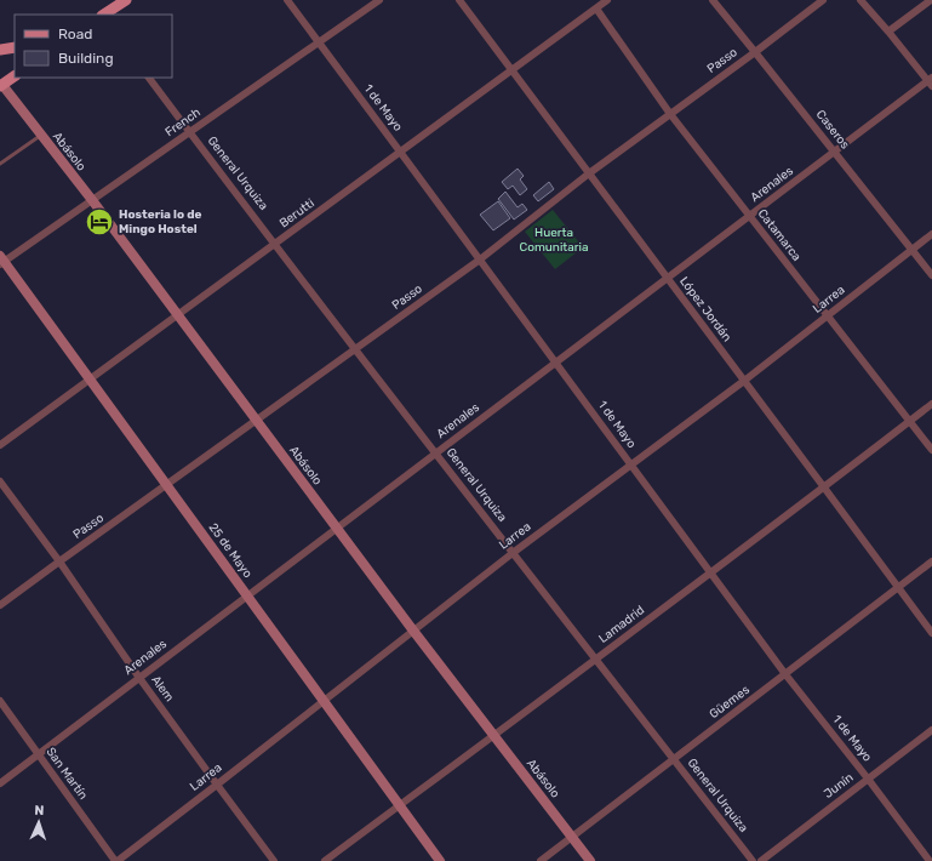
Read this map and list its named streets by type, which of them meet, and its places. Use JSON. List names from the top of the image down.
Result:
{
  "streets": {
    "street": [
      "Passo",
      "1 de Mayo",
      "French",
      "Caseros",
      "Abásolo",
      "General Urquiza",
      "Arenales",
      "Berutti",
      "Catamarca",
      "Larrea",
      "López Jordán",
      "25 de Mayo",
      "Lamadrid",
      "Alem",
      "Güemes",
      "San Martín",
      "Junín"
    ]
  },
  "crossings": [
    ["Passo", "1 de Mayo"],
    ["Passo", "Caseros"],
    ["Passo", "Abásolo"],
    ["Passo", "General Urquiza"],
    ["Passo", "Catamarca"],
    ["Passo", "López Jordán"],
    ["Passo", "25 de Mayo"],
    ["Passo", "Alem"],
    ["1 de Mayo", "French"],
    ["1 de Mayo", "Arenales"],
    ["1 de Mayo", "Berutti"],
    ["1 de Mayo", "Larrea"],
    ["1 de Mayo", "Lamadrid"],
    ["1 de Mayo", "Güemes"],
    ["1 de Mayo", "Junín"],
    ["French", "Abásolo"],
    ["French", "General Urquiza"],
    ["French", "25 de Mayo"],
    ["Caseros", "Arenales"],
    ["Caseros", "Larrea"],
    ["Abásolo", "Arenales"],
    ["Abásolo", "Berutti"],
    ["Abásolo", "Larrea"],
    ["Abásolo", "Lamadrid"],
    ["Abásolo", "Güemes"],
    ["General Urquiza", "Arenales"],
    ["General Urquiza", "Berutti"],
    ["General Urquiza", "Larrea"],
    ["General Urquiza", "Lamadrid"],
    ["General Urquiza", "Güemes"],
    ["Arenales", "Catamarca"],
    ["Arenales", "López Jordán"],
    ["Arenales", "25 de Mayo"],
    ["Arenales", "Alem"],
    ["Arenales", "San Martín"],
    ["Berutti", "Catamarca"],
    ["Berutti", "López Jordán"],
    ["Berutti", "25 de Mayo"],
    ["Catamarca", "Larrea"],
    ["Catamarca", "Lamadrid"],
    ["Larrea", "López Jordán"],
    ["Larrea", "25 de Mayo"],
    ["Larrea", "Alem"],
    ["Larrea", "San Martín"],
    ["López Jordán", "Lamadrid"],
    ["López Jordán", "Güemes"],
    ["25 de Mayo", "Lamadrid"]
  ],
  "parks": ["Huerta Comunitaria"],
  "places": {
    "hotel": ["Hosteria lo de Mingo Hostel"]
  },
  "legend": ["Road", "Building"],
  "north": "top"
}
